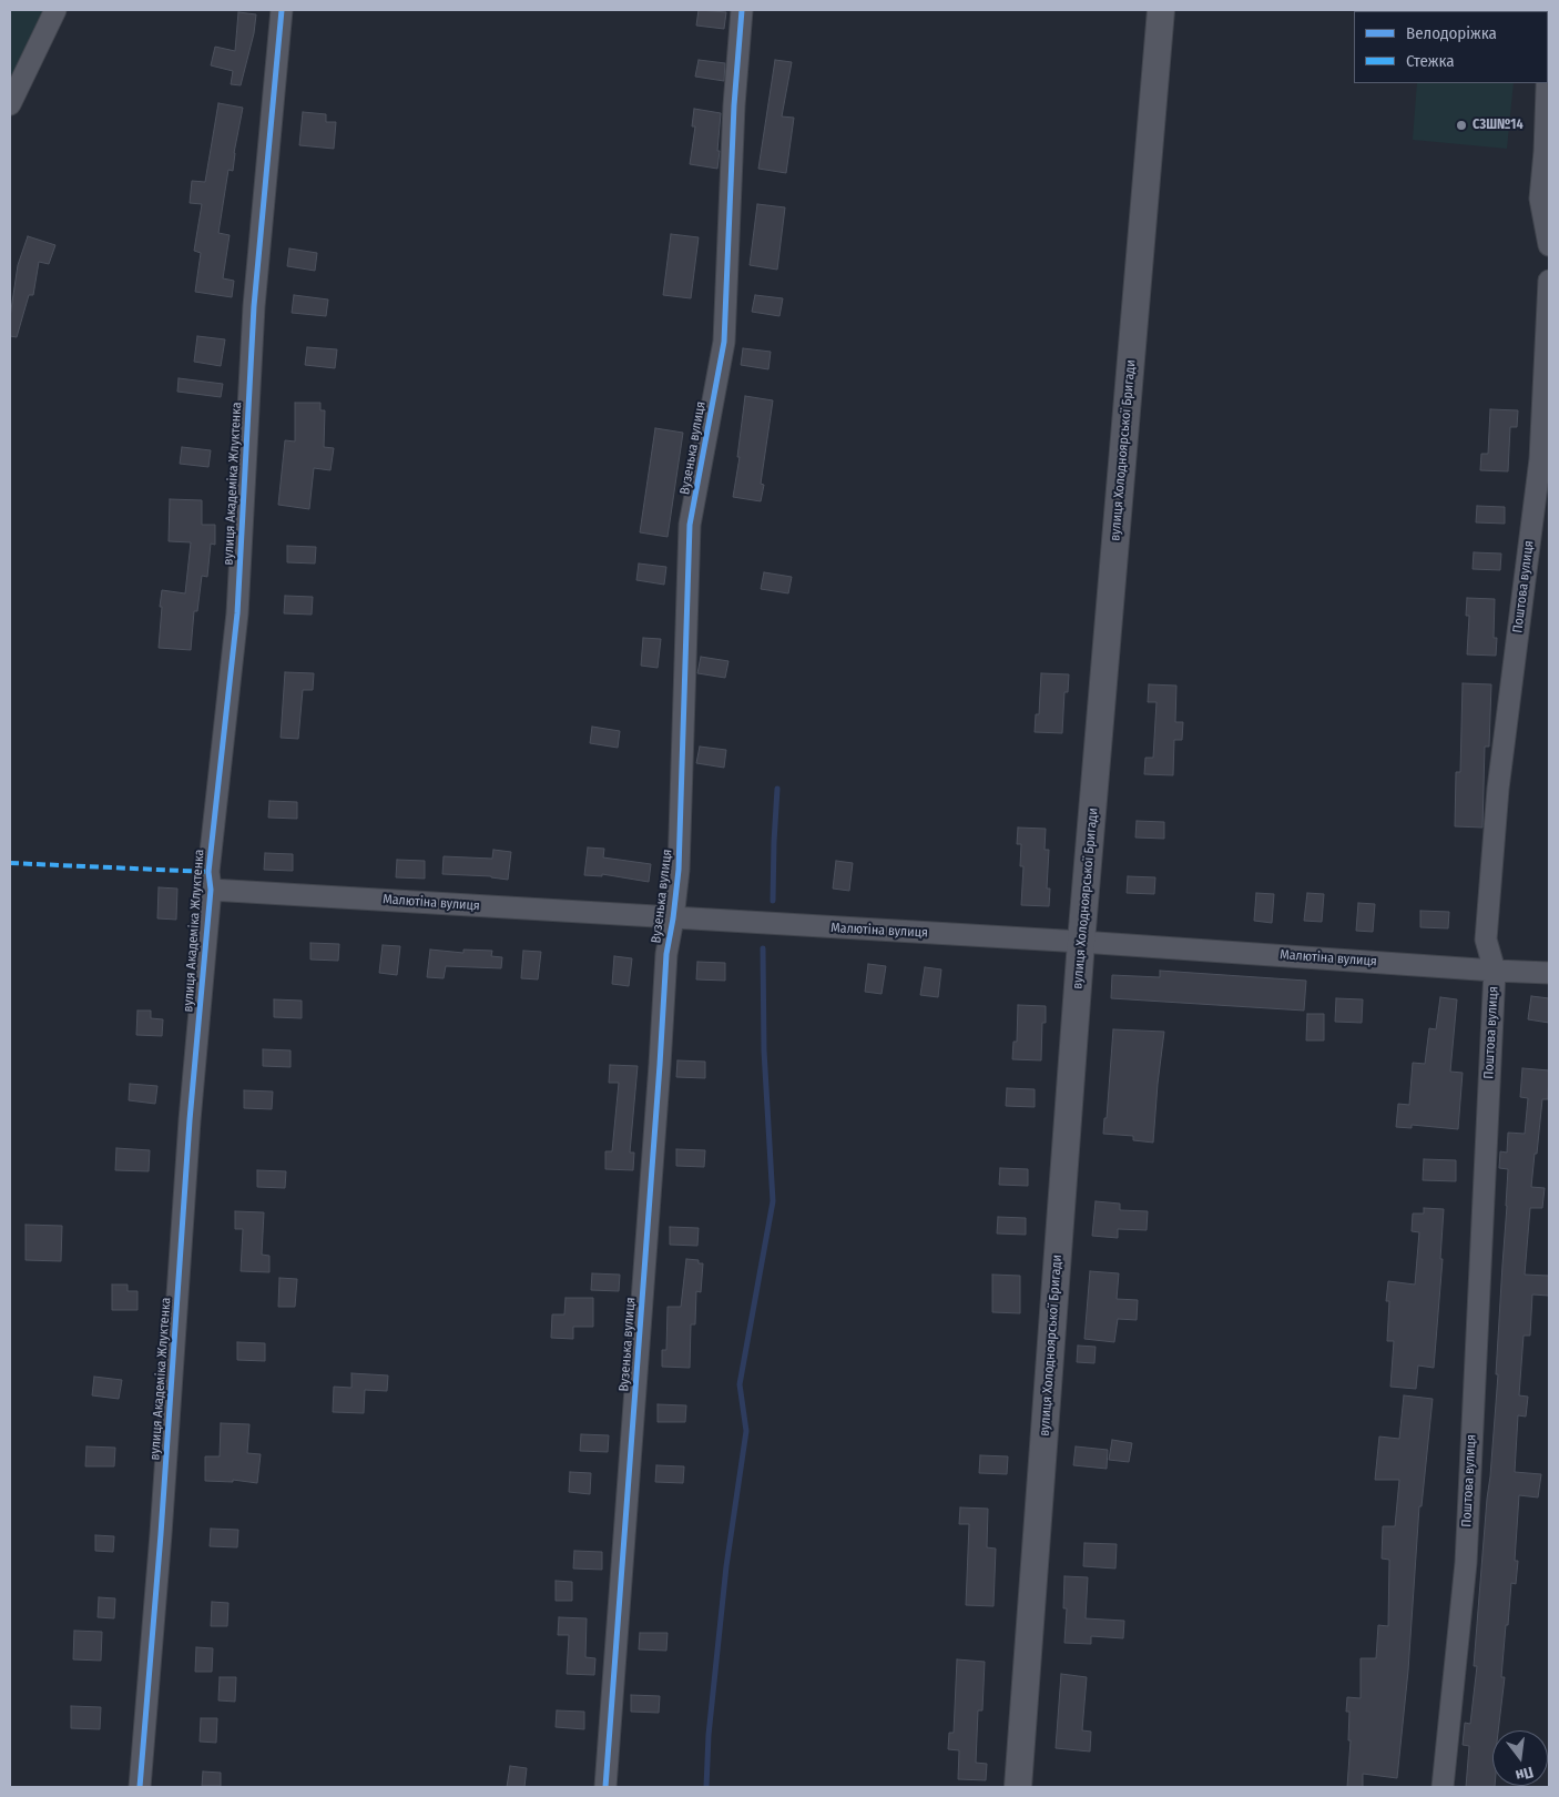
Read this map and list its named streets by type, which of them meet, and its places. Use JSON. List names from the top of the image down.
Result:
{
  "streets": {
    "street": [
      "Вузенька вулиця",
      "вулиця Холодноярської Бригади",
      "вулиця Академіка Жлуктенка",
      "Поштова вулиця",
      "Малютіна вулиця"
    ]
  },
  "crossings": [
    ["Вузенька вулиця", "Малютіна вулиця"],
    ["вулиця Холодноярської Бригади", "Малютіна вулиця"],
    ["вулиця Академіка Жлуктенка", "Малютіна вулиця"],
    ["Поштова вулиця", "Малютіна вулиця"]
  ],
  "places": ["СЗШ№14"],
  "legend": ["Велодоріжка", "Стежка"],
  "north": "bottom"
}
